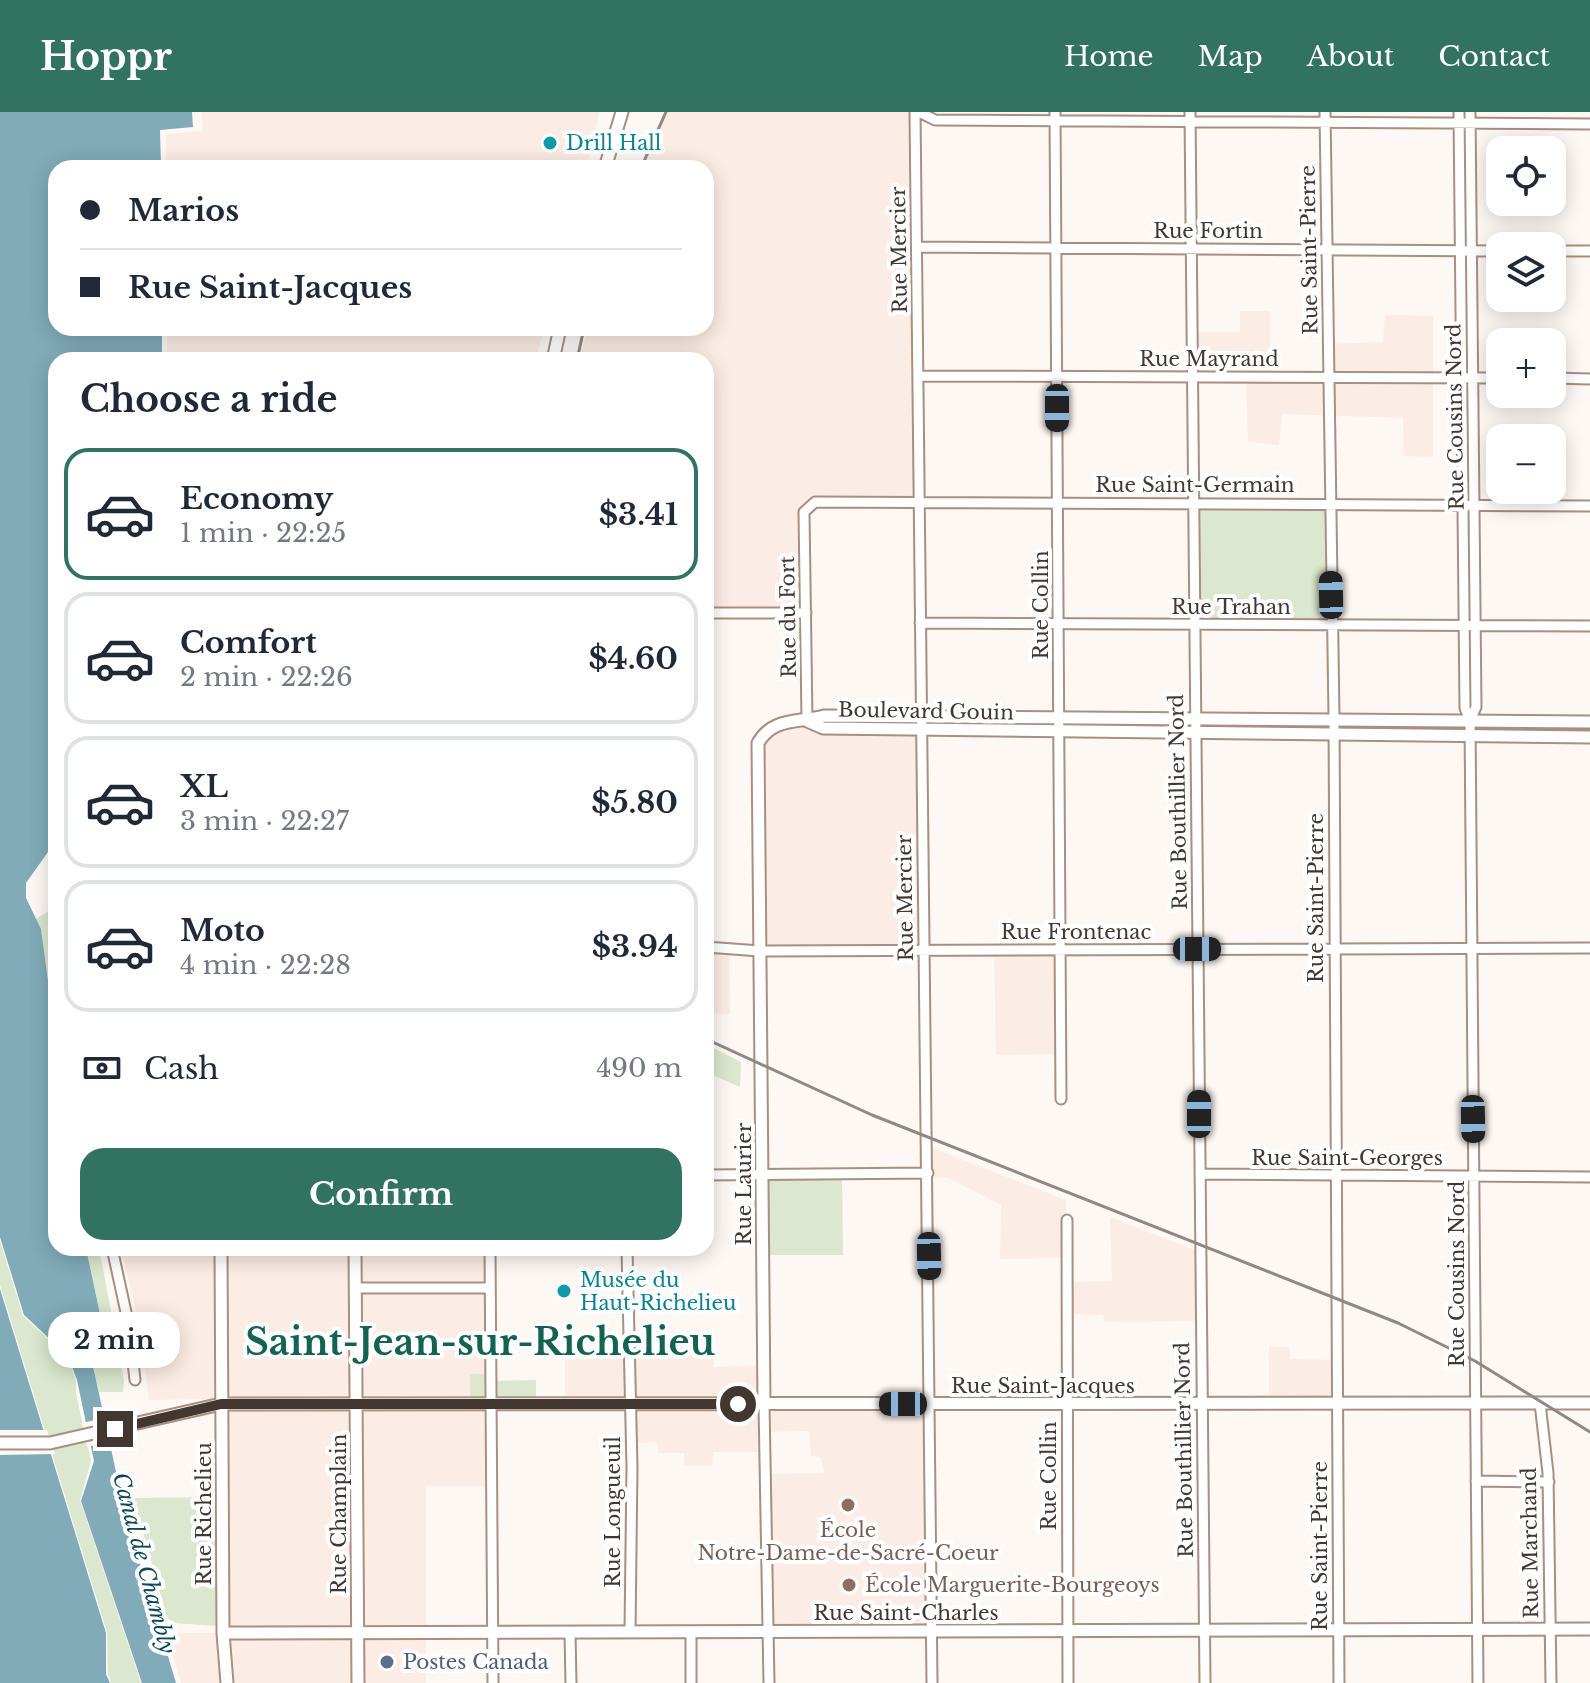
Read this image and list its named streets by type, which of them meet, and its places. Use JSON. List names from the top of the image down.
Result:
{
  "streets": {
    "street": [
      "Rue Fortin",
      "Rue Mercier",
      "Rue Saint-Pierre",
      "Rue Mayrand",
      "Rue Cousins Nord",
      "Rue Saint-Germain",
      "Rue Collin",
      "Rue Trahan",
      "Rue du Fort",
      "Boulevard Gouin",
      "Rue Bouthillier Nord",
      "Rue Frontenac",
      "Rue Saint-Georges",
      "Rue Laurier",
      "Rue Saint-Jacques",
      "Rue Longueuil",
      "Rue Richelieu",
      "Rue Champlain",
      "Rue Marchand",
      "Rue Saint-Charles"
    ]
  },
  "crossings": [
    ["Rue Fortin", "Rue Mercier"],
    ["Rue Fortin", "Rue Saint-Pierre"],
    ["Rue Fortin", "Rue Cousins Nord"],
    ["Rue Fortin", "Rue Collin"],
    ["Rue Fortin", "Rue Bouthillier Nord"],
    ["Rue Mercier", "Rue Mayrand"],
    ["Rue Mercier", "Rue Saint-Germain"],
    ["Rue Mercier", "Rue Trahan"],
    ["Rue Mercier", "Boulevard Gouin"],
    ["Rue Mercier", "Rue Frontenac"],
    ["Rue Mercier", "Rue Saint-Jacques"],
    ["Rue Mercier", "Rue Saint-Charles"],
    ["Rue Saint-Pierre", "Rue Mayrand"],
    ["Rue Saint-Pierre", "Rue Saint-Germain"],
    ["Rue Saint-Pierre", "Rue Trahan"],
    ["Rue Saint-Pierre", "Boulevard Gouin"],
    ["Rue Saint-Pierre", "Rue Frontenac"],
    ["Rue Saint-Pierre", "Rue Saint-Georges"],
    ["Rue Saint-Pierre", "Rue Saint-Jacques"],
    ["Rue Saint-Pierre", "Rue Saint-Charles"],
    ["Rue Mayrand", "Rue Cousins Nord"],
    ["Rue Mayrand", "Rue Collin"],
    ["Rue Mayrand", "Rue Bouthillier Nord"],
    ["Rue Cousins Nord", "Rue Saint-Germain"],
    ["Rue Cousins Nord", "Rue Trahan"],
    ["Rue Cousins Nord", "Boulevard Gouin"],
    ["Rue Cousins Nord", "Rue Frontenac"],
    ["Rue Cousins Nord", "Rue Saint-Georges"],
    ["Rue Cousins Nord", "Rue Saint-Jacques"],
    ["Rue Cousins Nord", "Rue Saint-Charles"],
    ["Rue Saint-Germain", "Rue Collin"],
    ["Rue Saint-Germain", "Rue du Fort"],
    ["Rue Saint-Germain", "Rue Bouthillier Nord"],
    ["Rue Collin", "Rue Trahan"],
    ["Rue Collin", "Boulevard Gouin"],
    ["Rue Collin", "Rue Frontenac"],
    ["Rue Collin", "Rue Saint-Jacques"],
    ["Rue Collin", "Rue Saint-Charles"],
    ["Rue Trahan", "Rue Bouthillier Nord"],
    ["Rue du Fort", "Boulevard Gouin"],
    ["Rue du Fort", "Rue Laurier"],
    ["Boulevard Gouin", "Rue Bouthillier Nord"],
    ["Boulevard Gouin", "Rue Laurier"],
    ["Rue Bouthillier Nord", "Rue Frontenac"],
    ["Rue Bouthillier Nord", "Rue Saint-Georges"],
    ["Rue Bouthillier Nord", "Rue Saint-Jacques"],
    ["Rue Bouthillier Nord", "Rue Saint-Charles"],
    ["Rue Frontenac", "Rue Laurier"],
    ["Rue Laurier", "Rue Saint-Jacques"],
    ["Rue Laurier", "Rue Saint-Charles"],
    ["Rue Saint-Jacques", "Rue Longueuil"],
    ["Rue Saint-Jacques", "Rue Richelieu"],
    ["Rue Saint-Jacques", "Rue Champlain"],
    ["Rue Saint-Jacques", "Rue Marchand"],
    ["Rue Longueuil", "Rue Saint-Charles"],
    ["Rue Richelieu", "Rue Saint-Charles"],
    ["Rue Champlain", "Rue Saint-Charles"],
    ["Rue Marchand", "Rue Saint-Charles"]
  ],
  "districts": ["Saint-Jean-sur-Richelieu"],
  "water": ["Canal de Chambly"],
  "places": [
    "Drill Hall",
    "Musée du Haut-Richelieu",
    "École Notre-Dame-de-Sacré-Coeur",
    "École Marguerite-Bourgeoys",
    "Postes Canada"
  ],
  "page": {
    "header": "Hoppr",
    "nav": [
      "Home",
      "Map",
      "About",
      "Contact"
    ],
    "map_buttons": ["+", "−"],
    "banner": ["Marios", "Rue Saint-Jacques"],
    "heading": "Choose a ride",
    "list": [
      {
        "name": "Economy",
        "note": "1 min · 22:25",
        "value": "$3.41"
      },
      {
        "name": "Comfort",
        "note": "2 min · 22:26",
        "value": "$4.60"
      },
      {
        "name": "XL",
        "note": "3 min · 22:27",
        "value": "$5.80"
      },
      {
        "name": "Moto",
        "note": "4 min · 22:28",
        "value": "$3.94"
      }
    ],
    "pay": ["Cash", "490 m"],
    "buttons": "Confirm",
    "bubble": "2 min"
  }
}
